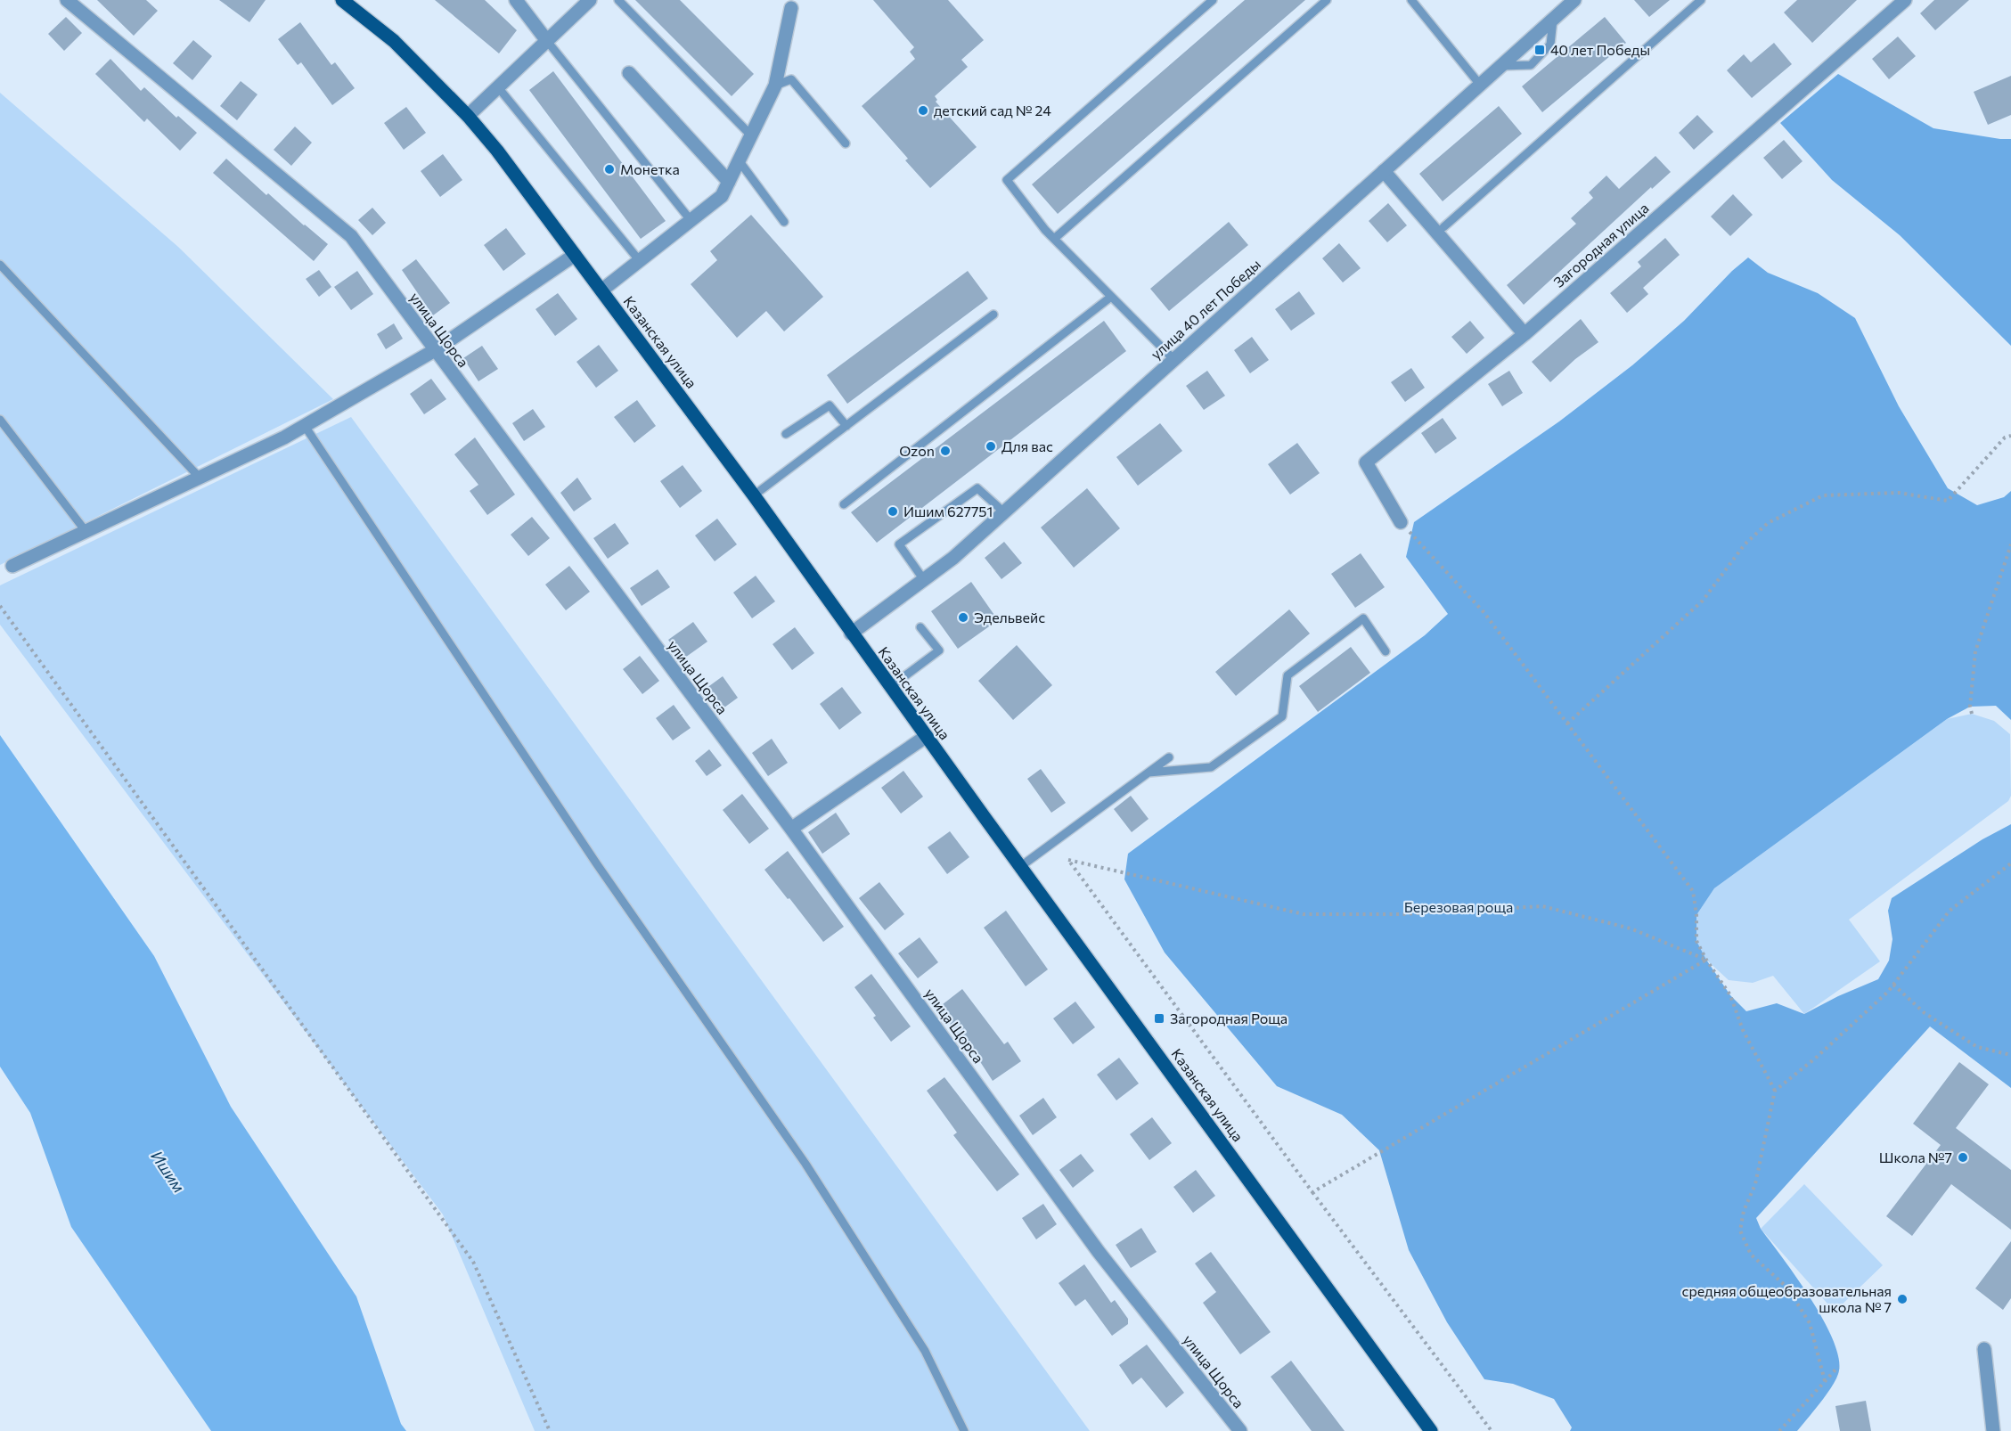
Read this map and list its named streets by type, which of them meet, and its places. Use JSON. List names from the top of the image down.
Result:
{
  "streets": {
    "main road": ["Казанская улица"],
    "street": ["Загородная улица", "улица 40 лет Победы", "улица Щорса"]
  },
  "crossings": [
    ["улица 40 лет Победы", "Казанская улица"]
  ],
  "water": ["Ишим"],
  "parks": ["Березовая роща"],
  "places": {
    "transit": ["40 лет Победы", "Загородная Роща"],
    "other": [
      "детский сад № 24",
      "Монетка",
      "Для вас",
      "Ozon",
      "Ишим 627751",
      "Эдельвейс",
      "Школа №7",
      "средняя общеобразовательная школа № 7"
    ]
  }
}
